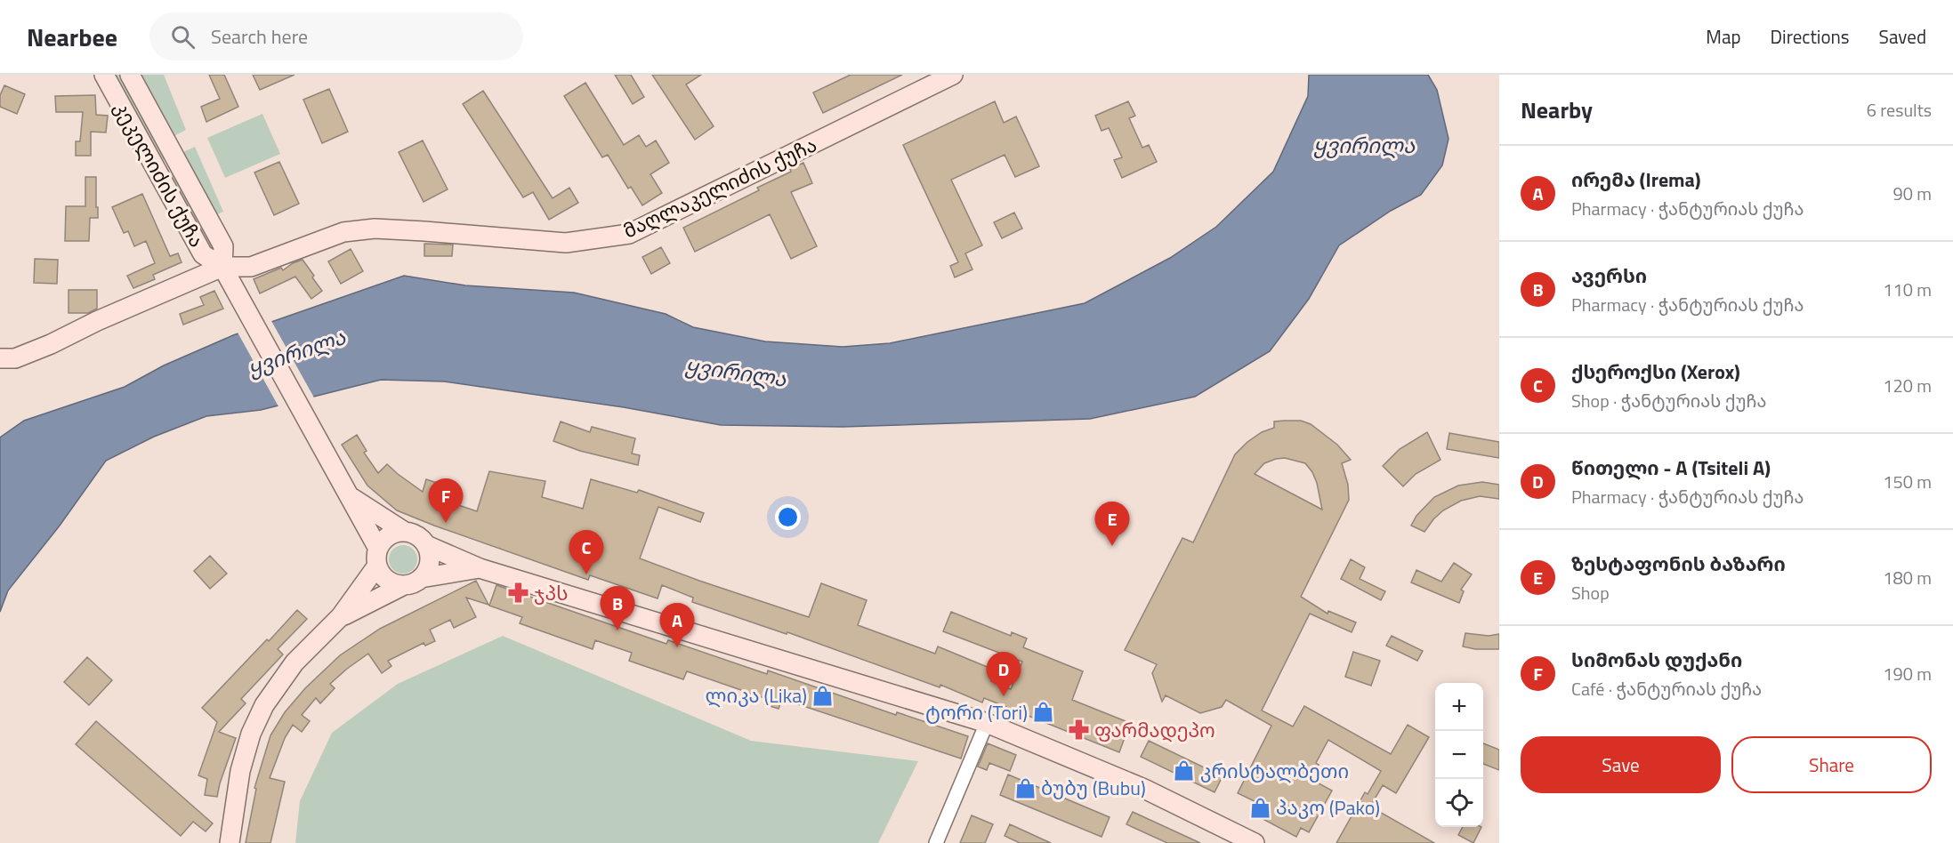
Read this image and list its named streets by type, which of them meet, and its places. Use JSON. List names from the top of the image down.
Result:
{
  "streets": {
    "street": ["კეკელიძის ქუჩა", "მაღლაკელიძის ქუჩა"]
  },
  "crossings": [
    ["კეკელიძის ქუჩა", "მაღლაკელიძის ქუჩა"]
  ],
  "water": ["ყვირილა"],
  "places": {
    "pharmacy": ["ჯპს", "ფარმადეპო"],
    "shop": [
      "ლიკა (Lika)",
      "ტორი (Tori)",
      "კრისტალბეთი",
      "ბუბუ (Bubu)",
      "პაკო (Pako)"
    ]
  },
  "page": {
    "header": "Nearbee",
    "search": "Search here",
    "nav": ["Map", "Directions", "Saved"],
    "heading": ["Nearby", "6 results"],
    "list": [
      {
        "mark": "A",
        "name": "ირემა (Irema)",
        "note": "Pharmacy · ჭანტურიას ქუჩა",
        "value": "90 m"
      },
      {
        "mark": "B",
        "name": "ავერსი",
        "note": "Pharmacy · ჭანტურიას ქუჩა",
        "value": "110 m"
      },
      {
        "mark": "C",
        "name": "ქსეროქსი (Xerox)",
        "note": "Shop · ჭანტურიას ქუჩა",
        "value": "120 m"
      },
      {
        "mark": "D",
        "name": "წითელი - A (Tsiteli A)",
        "note": "Pharmacy · ჭანტურიას ქუჩა",
        "value": "150 m"
      },
      {
        "mark": "E",
        "name": "ზესტაფონის ბაზარი",
        "note": "Shop",
        "value": "180 m"
      },
      {
        "mark": "F",
        "name": "სიმონას დუქანი",
        "note": "Café · ჭანტურიას ქუჩა",
        "value": "190 m"
      }
    ],
    "pins": [
      "F",
      "E",
      "C",
      "B",
      "A",
      "D"
    ],
    "map_buttons": ["+", "−"],
    "buttons": ["Save", "Share"]
  }
}
